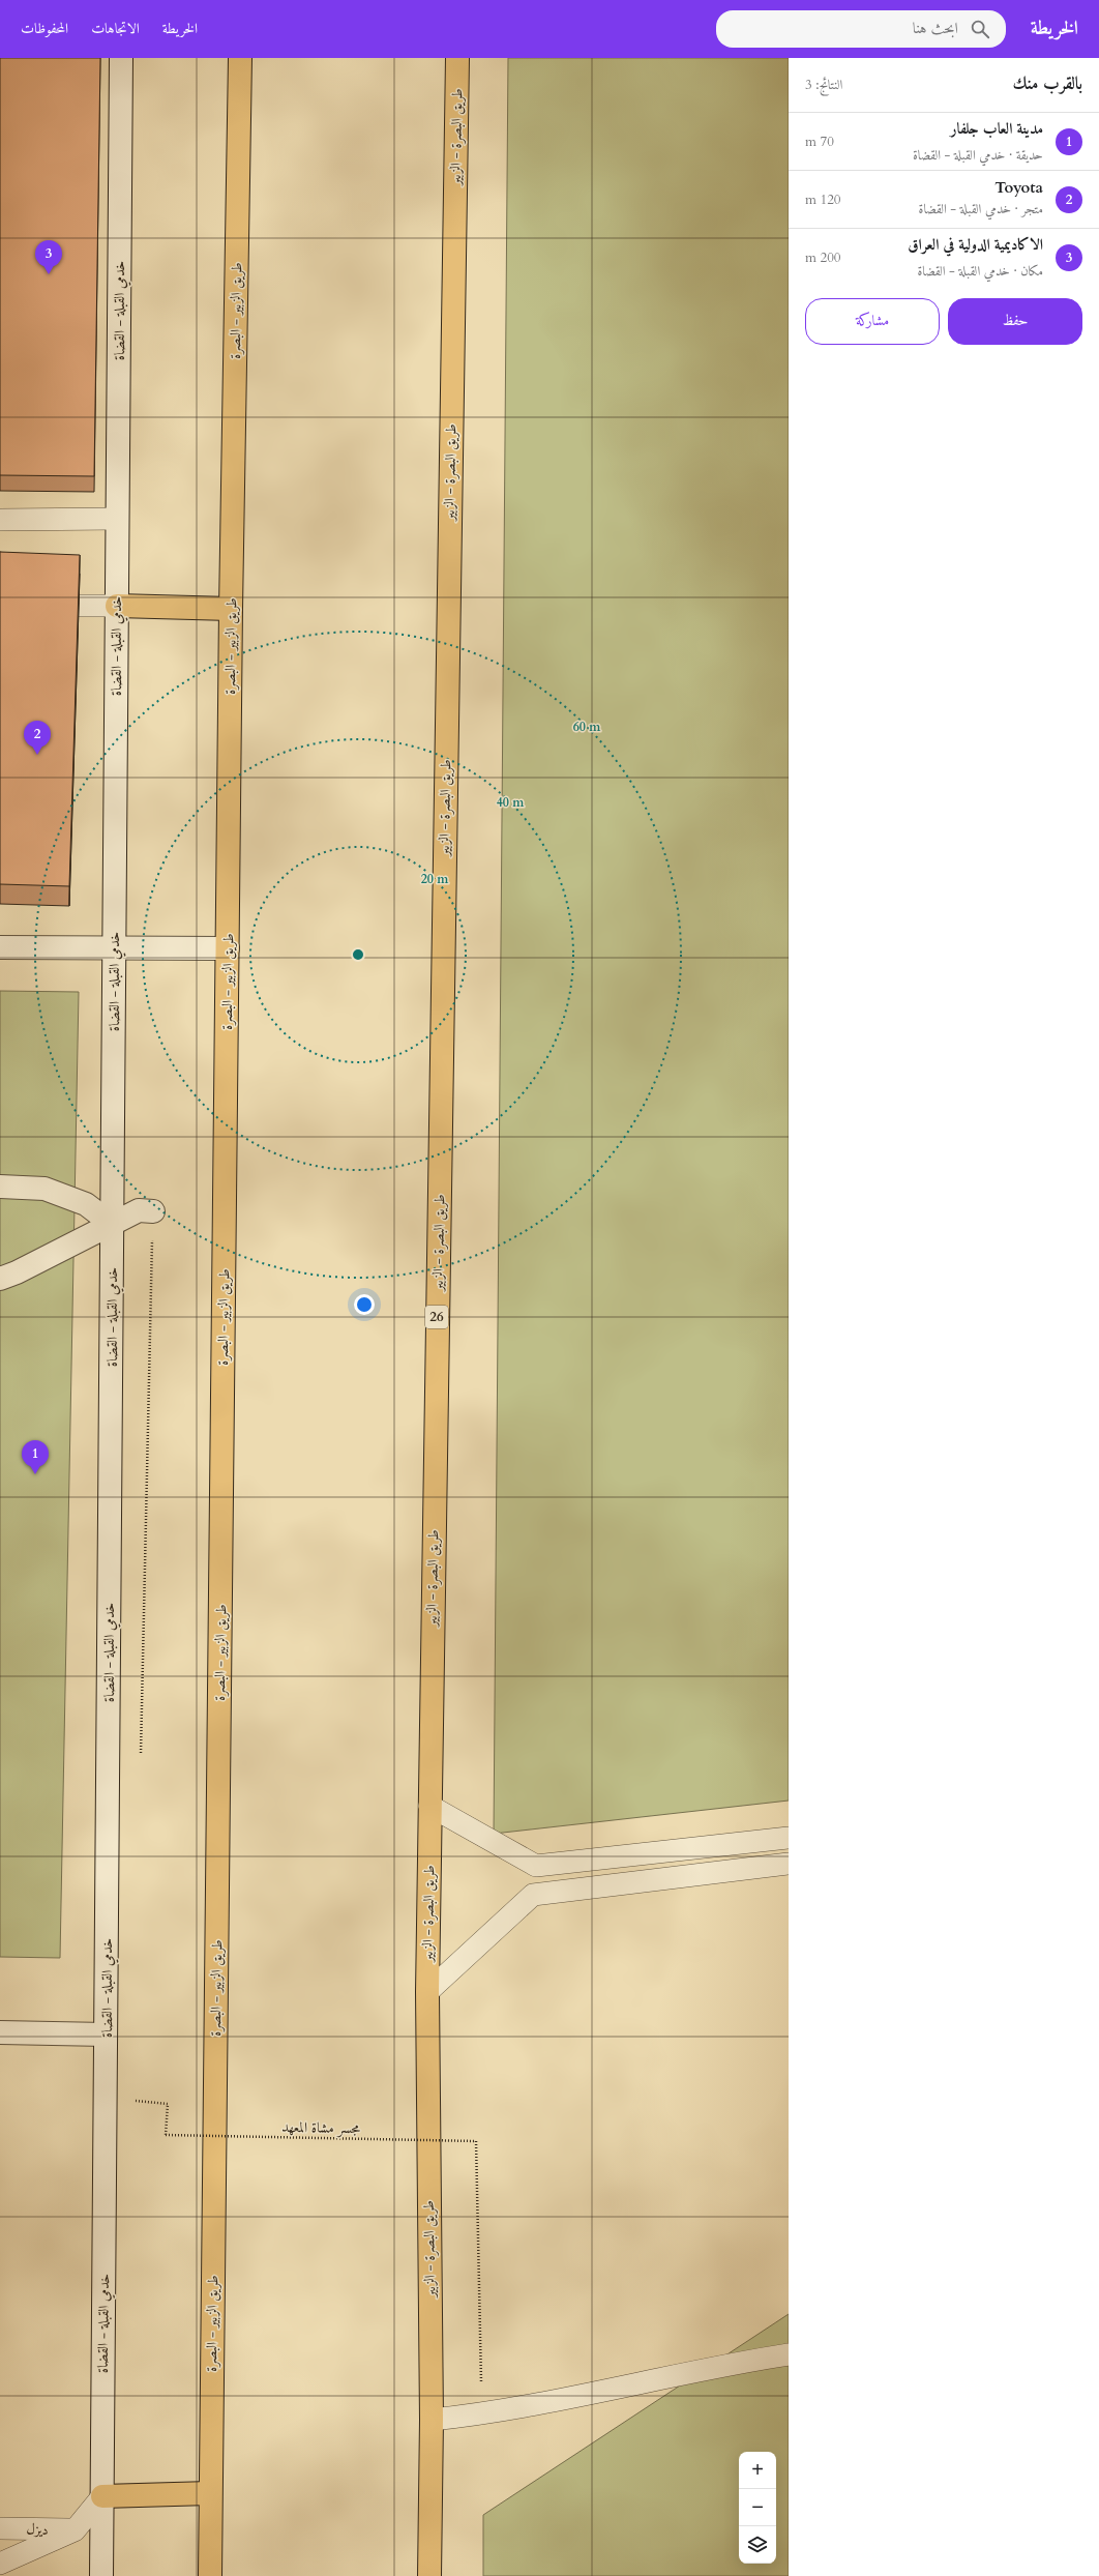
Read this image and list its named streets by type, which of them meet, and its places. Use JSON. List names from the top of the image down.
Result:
{
  "streets": {
    "highway": ["طريق البصرة - الزبير", "طريق الزبير - البصرة", "26"],
    "street": ["خدمي القبلة - القضاة"],
    "lane": ["ديزل"],
    "path": ["مجسر مشاة المعهد"]
  },
  "page": {
    "header": "الخريطة",
    "search": "ابحث هنا",
    "nav": ["الخريطة", "الاتجاهات", "المحفوظات"],
    "heading": ["بالقرب منك", "النتائج: 3"],
    "list": [
      {
        "mark": "1",
        "name": "مدينة العاب جلفار",
        "note": "حديقة · خدمي القبلة - القضاة",
        "value": "70 m"
      },
      {
        "mark": "2",
        "name": "Toyota",
        "note": "متجر · خدمي القبلة - القضاة",
        "value": "120 m"
      },
      {
        "mark": "3",
        "name": "الاكاديمية الدولية في العراق",
        "note": "مكان · خدمي القبلة - القضاة",
        "value": "200 m"
      }
    ],
    "pins": ["3", "2", "1"],
    "buttons": ["حفظ", "مشاركة"],
    "map_buttons": ["+", "−"]
  },
  "rings": ["60 m", "40 m", "20 m"]
}
